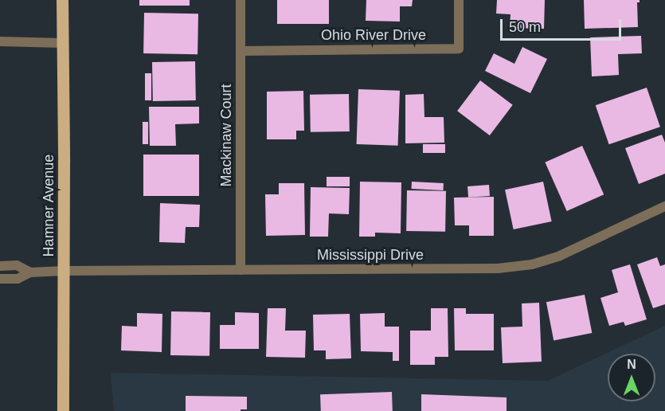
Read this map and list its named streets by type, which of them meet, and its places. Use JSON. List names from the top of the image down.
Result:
{
  "streets": {
    "main road": ["Hamner Avenue"],
    "street": ["Ohio River Drive", "Mackinaw Court", "Mississippi Drive"]
  },
  "crossings": [
    ["Ohio River Drive", "Mackinaw Court"],
    ["Mackinaw Court", "Mississippi Drive"],
    ["Hamner Avenue", "Mississippi Drive"]
  ],
  "scale_bar": "50 m",
  "north": "top"
}
